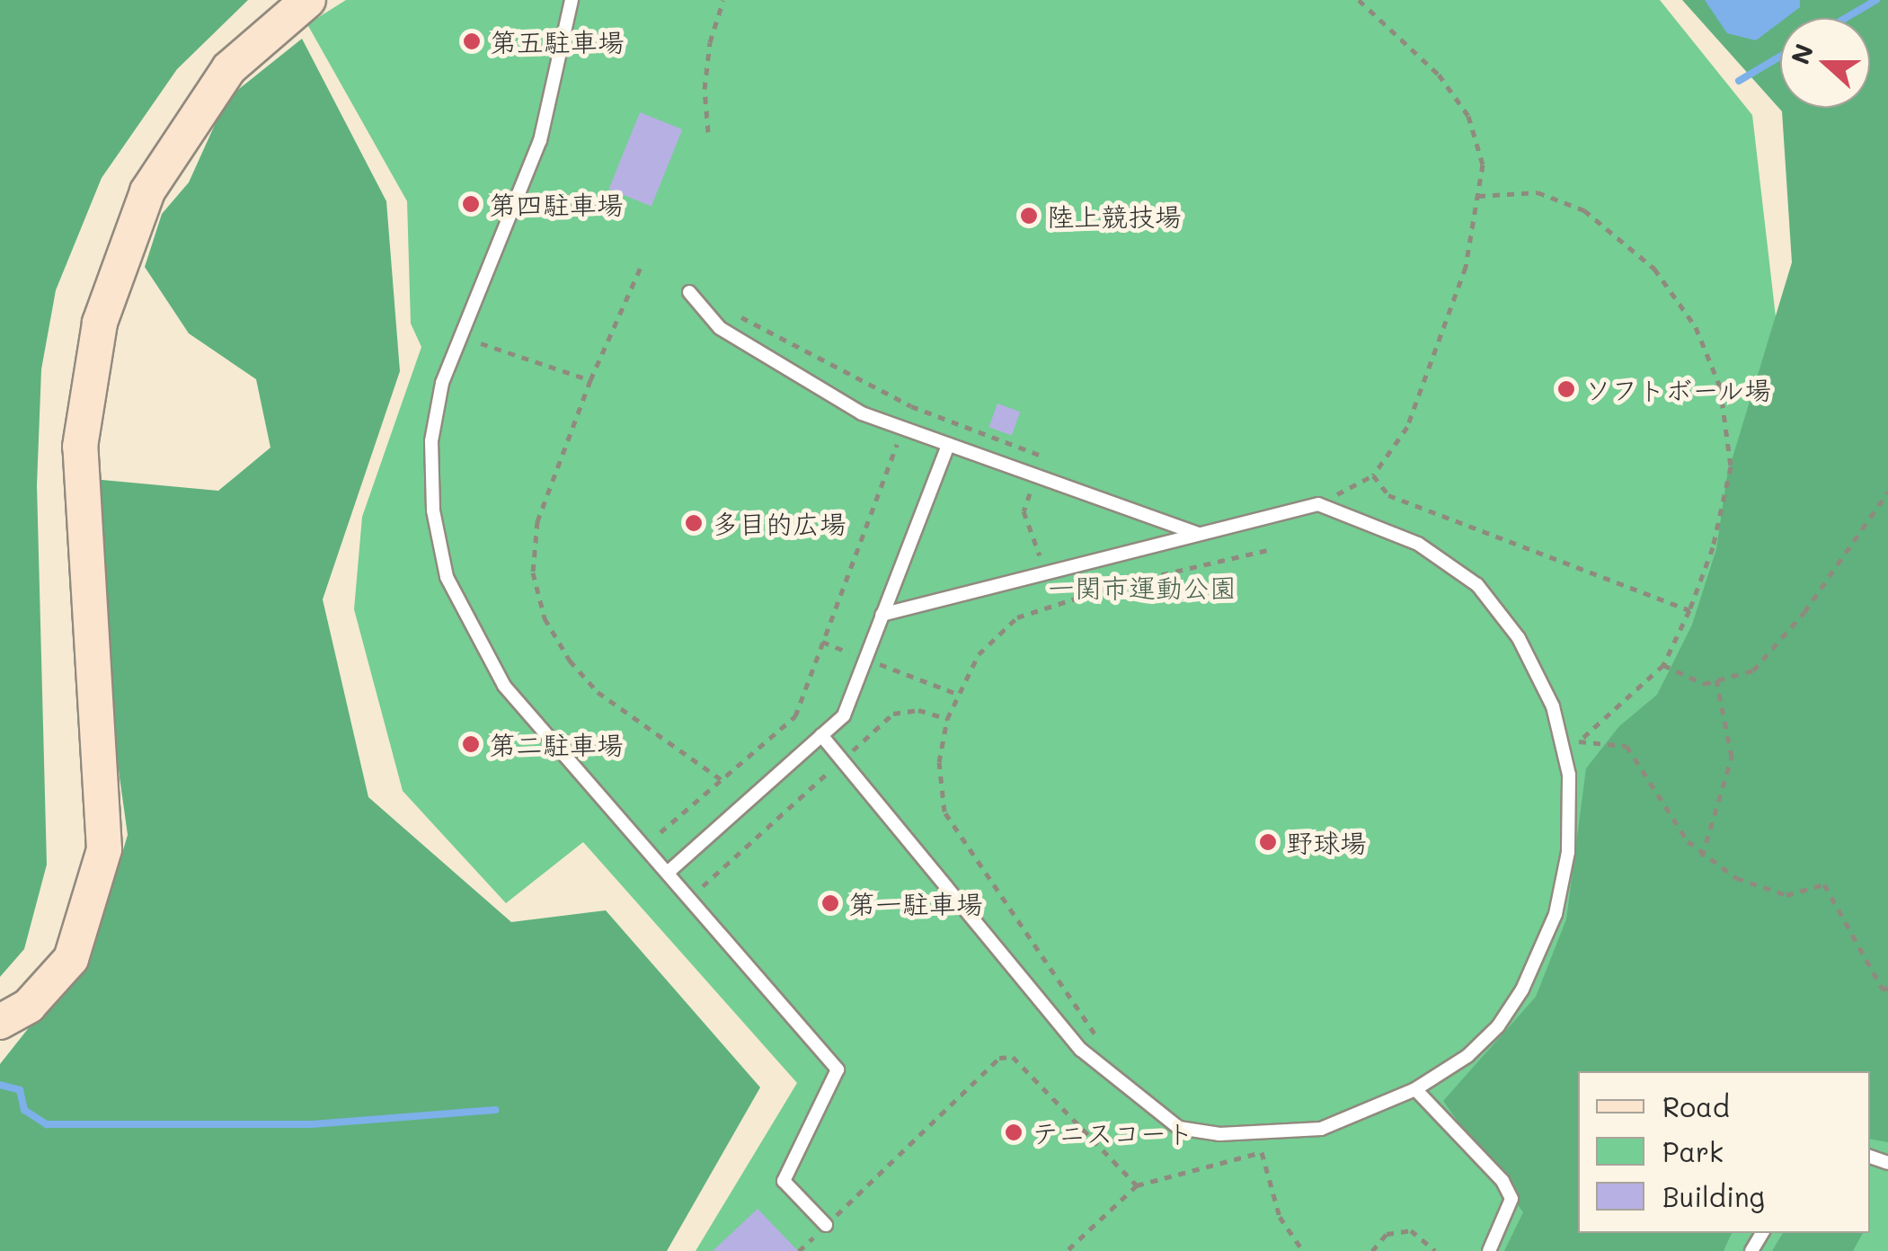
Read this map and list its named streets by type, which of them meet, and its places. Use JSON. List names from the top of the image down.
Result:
{
  "parks": ["一関市運動公園"],
  "places": [
    "第五駐車場",
    "第四駐車場",
    "陸上競技場",
    "ソフトボール場",
    "多目的広場",
    "第二駐車場",
    "野球場",
    "第一駐車場",
    "テニスコート"
  ],
  "legend": ["Road", "Park", "Building"],
  "north": "left"
}
